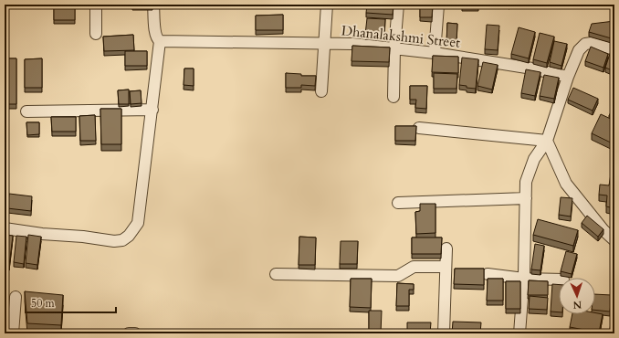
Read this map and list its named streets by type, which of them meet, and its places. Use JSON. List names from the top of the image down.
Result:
{
  "streets": {
    "street": ["Dhanalakshmi Street"]
  },
  "scale_bar": "50 m",
  "north": "bottom"
}
